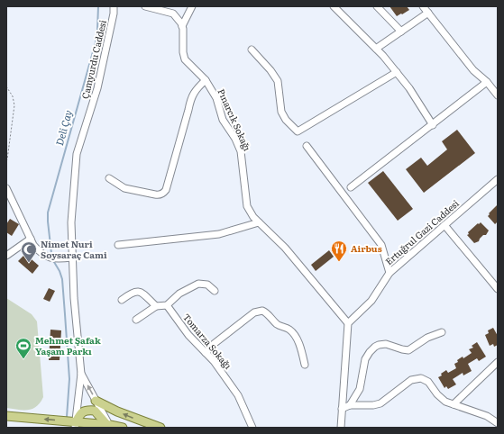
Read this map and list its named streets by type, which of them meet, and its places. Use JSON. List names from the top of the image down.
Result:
{
  "streets": {
    "street": [
      "Çamyurdu Caddesi",
      "Pınarcık Sokağı",
      "Ertuğrul Gazi Caddesi",
      "Tomarza Sokağı"
    ]
  },
  "crossings": [
    ["Pınarcık Sokağı", "Ertuğrul Gazi Caddesi"]
  ],
  "water": ["Deli Çay"],
  "places": {
    "restaurant": ["Airbus"],
    "mosque": ["Nimet Nuri Soysaraç Cami"],
    "sports": ["Mehmet Şafak Yaşam Parkı"]
  }
}
